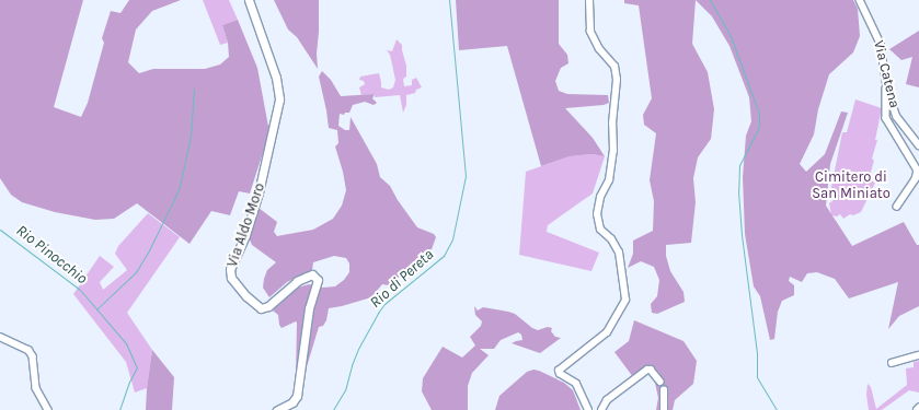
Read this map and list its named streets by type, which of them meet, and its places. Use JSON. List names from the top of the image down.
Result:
{
  "streets": {
    "main road": ["Via Aldo Moro"],
    "street": ["Via Catena"]
  },
  "water": ["Rio Pinocchio", "Rio di Pereta"],
  "parks": ["Cimitero di San Miniato"]
}
